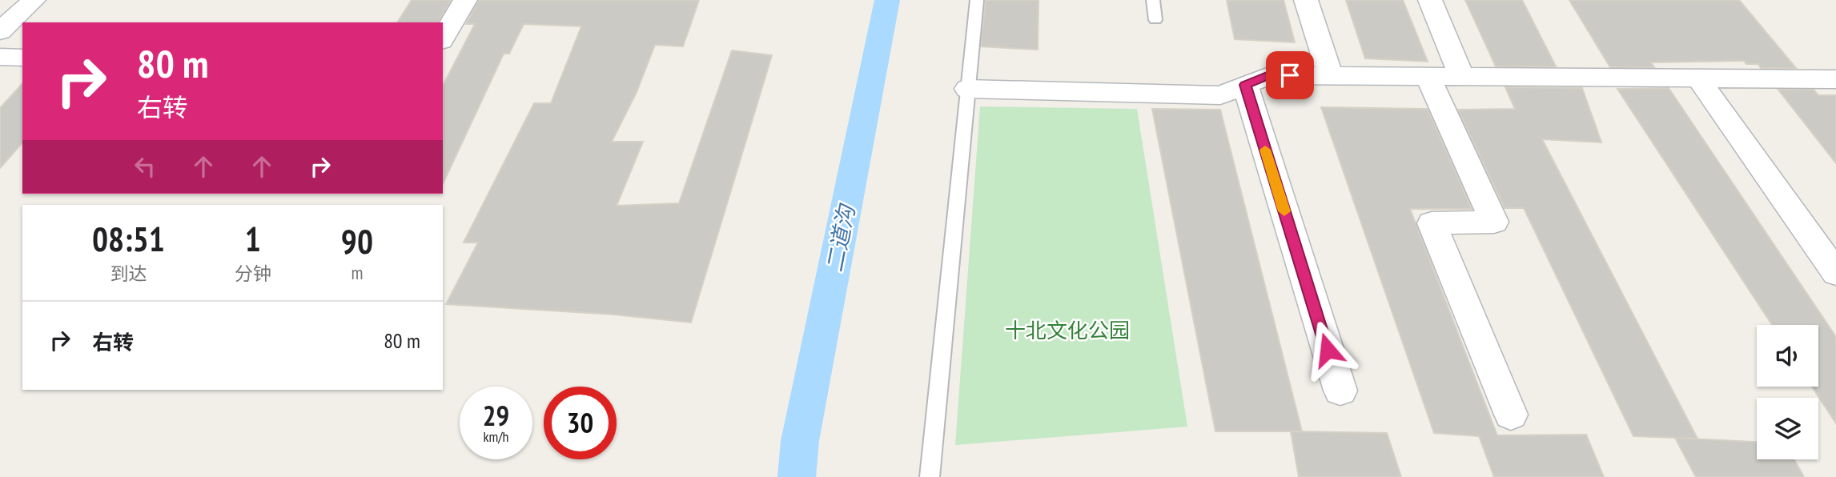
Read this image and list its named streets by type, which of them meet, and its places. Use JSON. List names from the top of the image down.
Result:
{
  "water": ["二道沟"],
  "parks": ["十北文化公园"],
  "page": {
    "turn": ["80 m", "右转"],
    "eta": [
      "08:51",
      "到达",
      "1",
      "分钟",
      "90",
      "m"
    ],
    "list": [
      {
        "name": "右转",
        "value": "80 m"
      }
    ],
    "speed": "29 km/h",
    "limit": "30"
  }
}
